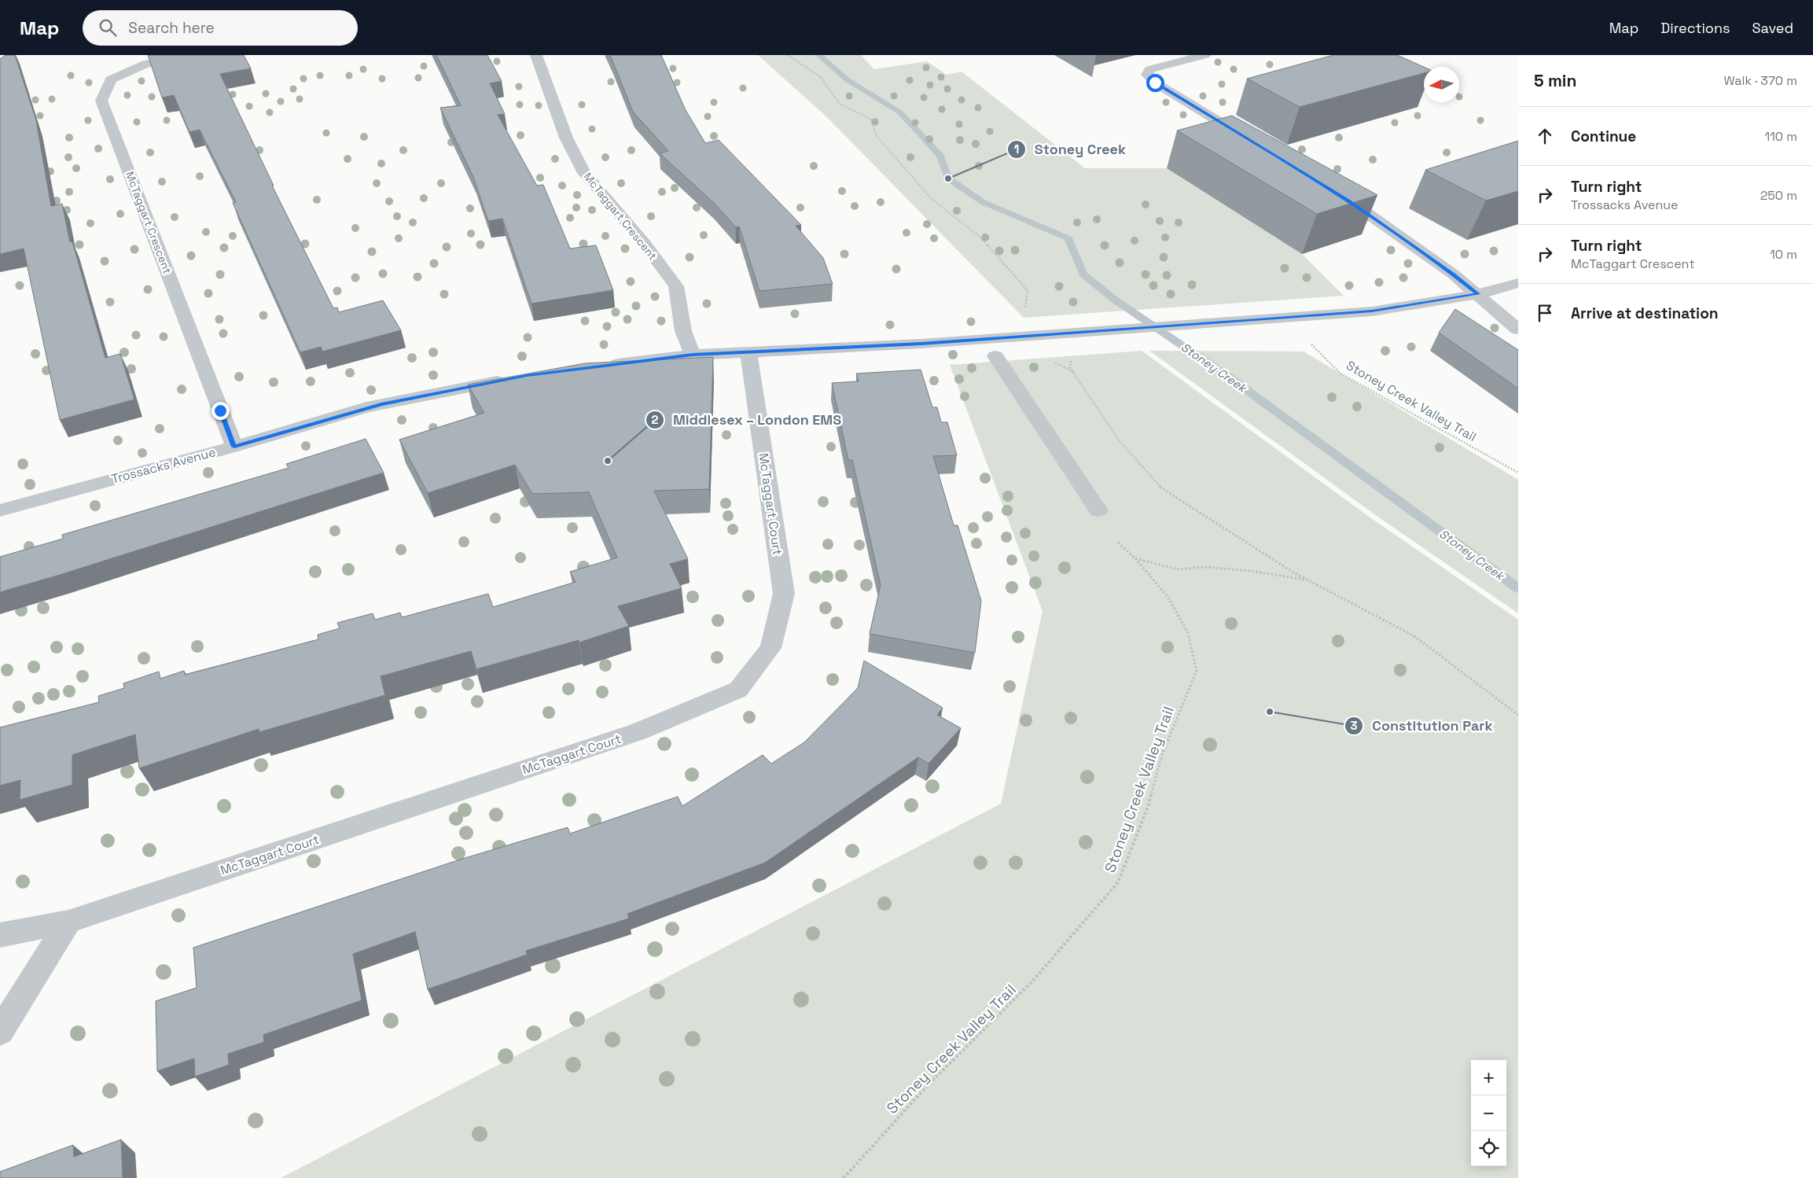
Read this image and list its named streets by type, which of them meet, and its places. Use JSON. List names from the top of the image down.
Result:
{
  "streets": {
    "street": ["McTaggart Crescent", "Trossacks Avenue", "McTaggart Court"],
    "path": ["Stoney Creek Valley Trail"]
  },
  "crossings": [
    ["McTaggart Crescent", "Trossacks Avenue"]
  ],
  "water": ["Stoney Creek"],
  "places": ["Stoney Creek", "Middlesex – London EMS", "Constitution Park"],
  "north": "left",
  "page": {
    "header": "Map",
    "search": "Search here",
    "nav": ["Map", "Directions", "Saved"],
    "heading": ["5 min", "Walk · 370 m"],
    "list": [
      ["Continue", "110 m"],
      ["Turn right", "Trossacks Avenue", "250 m"],
      ["Turn right", "McTaggart Crescent", "10 m"],
      "Arrive at destination"
    ],
    "map_buttons": ["+", "−"]
  }
}
